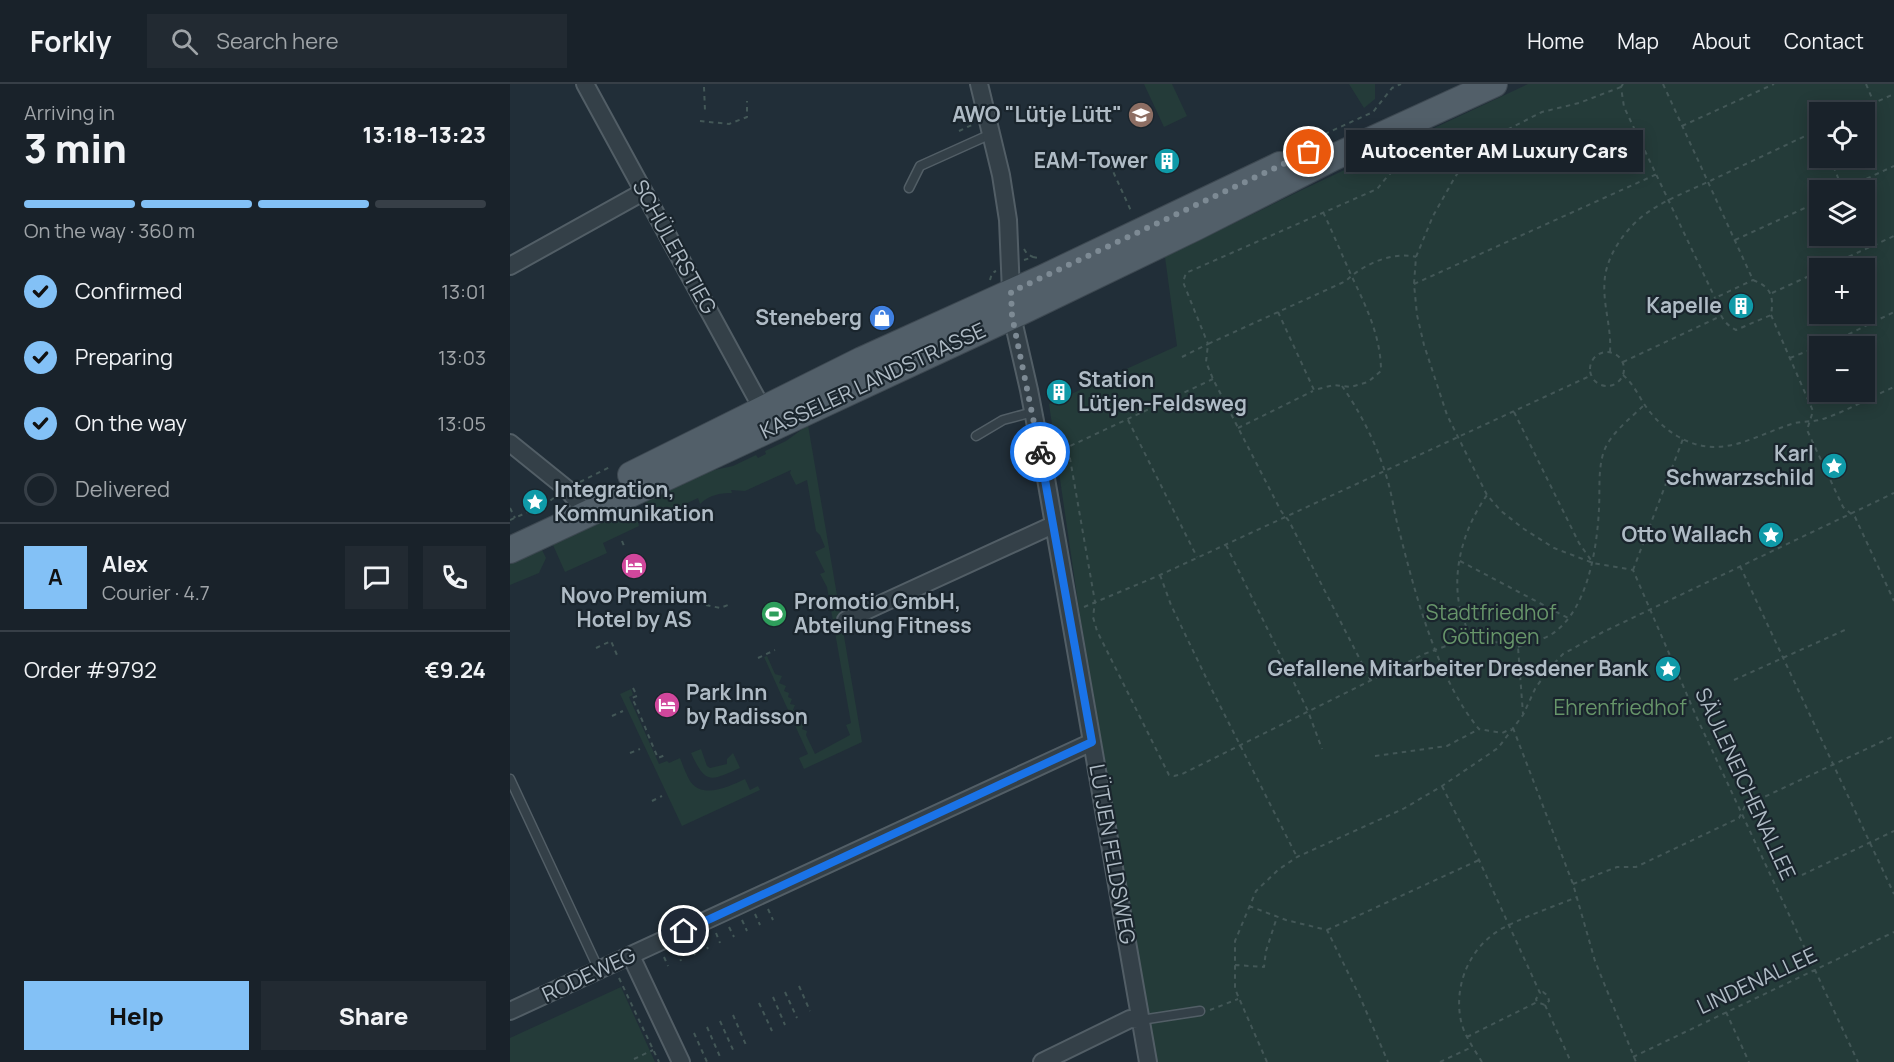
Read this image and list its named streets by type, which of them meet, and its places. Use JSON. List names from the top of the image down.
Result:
{
  "streets": {
    "main road": ["KASSELER LANDSTRASSE"],
    "street": ["SCHÜLERSTIEG", "LÜTJEN FELDSWEG", "RODEWEG"],
    "path": ["SÄULENEICHENALLEE", "LINDENALLEE"]
  },
  "crossings": [
    ["SCHÜLERSTIEG", "KASSELER LANDSTRASSE"],
    ["KASSELER LANDSTRASSE", "LÜTJEN FELDSWEG"],
    ["SÄULENEICHENALLEE", "LINDENALLEE"],
    ["LÜTJEN FELDSWEG", "RODEWEG"]
  ],
  "parks": ["Stadtfriedhof Göttingen", "Ehrenfriedhof"],
  "places": {
    "school or university": ["AWO \"Lütje Lütt\""],
    "other": ["Autocenter AM Luxury Cars"],
    "building": ["EAM-Tower", "Kapelle", "Station Lütjen-Feldsweg"],
    "shop": ["Steneberg"],
    "place": [
      "Karl Schwarzschild",
      "Integration, Kommunikation",
      "Otto Wallach",
      "Gefallene Mitarbeiter Dresdener Bank"
    ],
    "hotel": ["Novo Premium Hotel by AS", "Park Inn by Radisson"],
    "sports": ["Promotio GmbH, Abteilung Fitness"]
  },
  "page": {
    "header": "Forkly",
    "search": "Search here",
    "nav": [
      "Home",
      "Map",
      "About",
      "Contact"
    ],
    "heading": ["3 min", "Arriving in", "13:18–13:23"],
    "panel": [
      "Alex",
      "Courier · 4.7",
      "Order #9792",
      "€9.24"
    ],
    "map_buttons": ["+", "−"],
    "bubble": "Autocenter AM Luxury Cars",
    "bar": "On the way · 360 m",
    "list": [
      ["Confirmed", "13:01"],
      ["Preparing", "13:03"],
      ["On the way", "13:05"],
      "Delivered"
    ],
    "round": "A",
    "buttons": ["Help", "Share"]
  }
}
